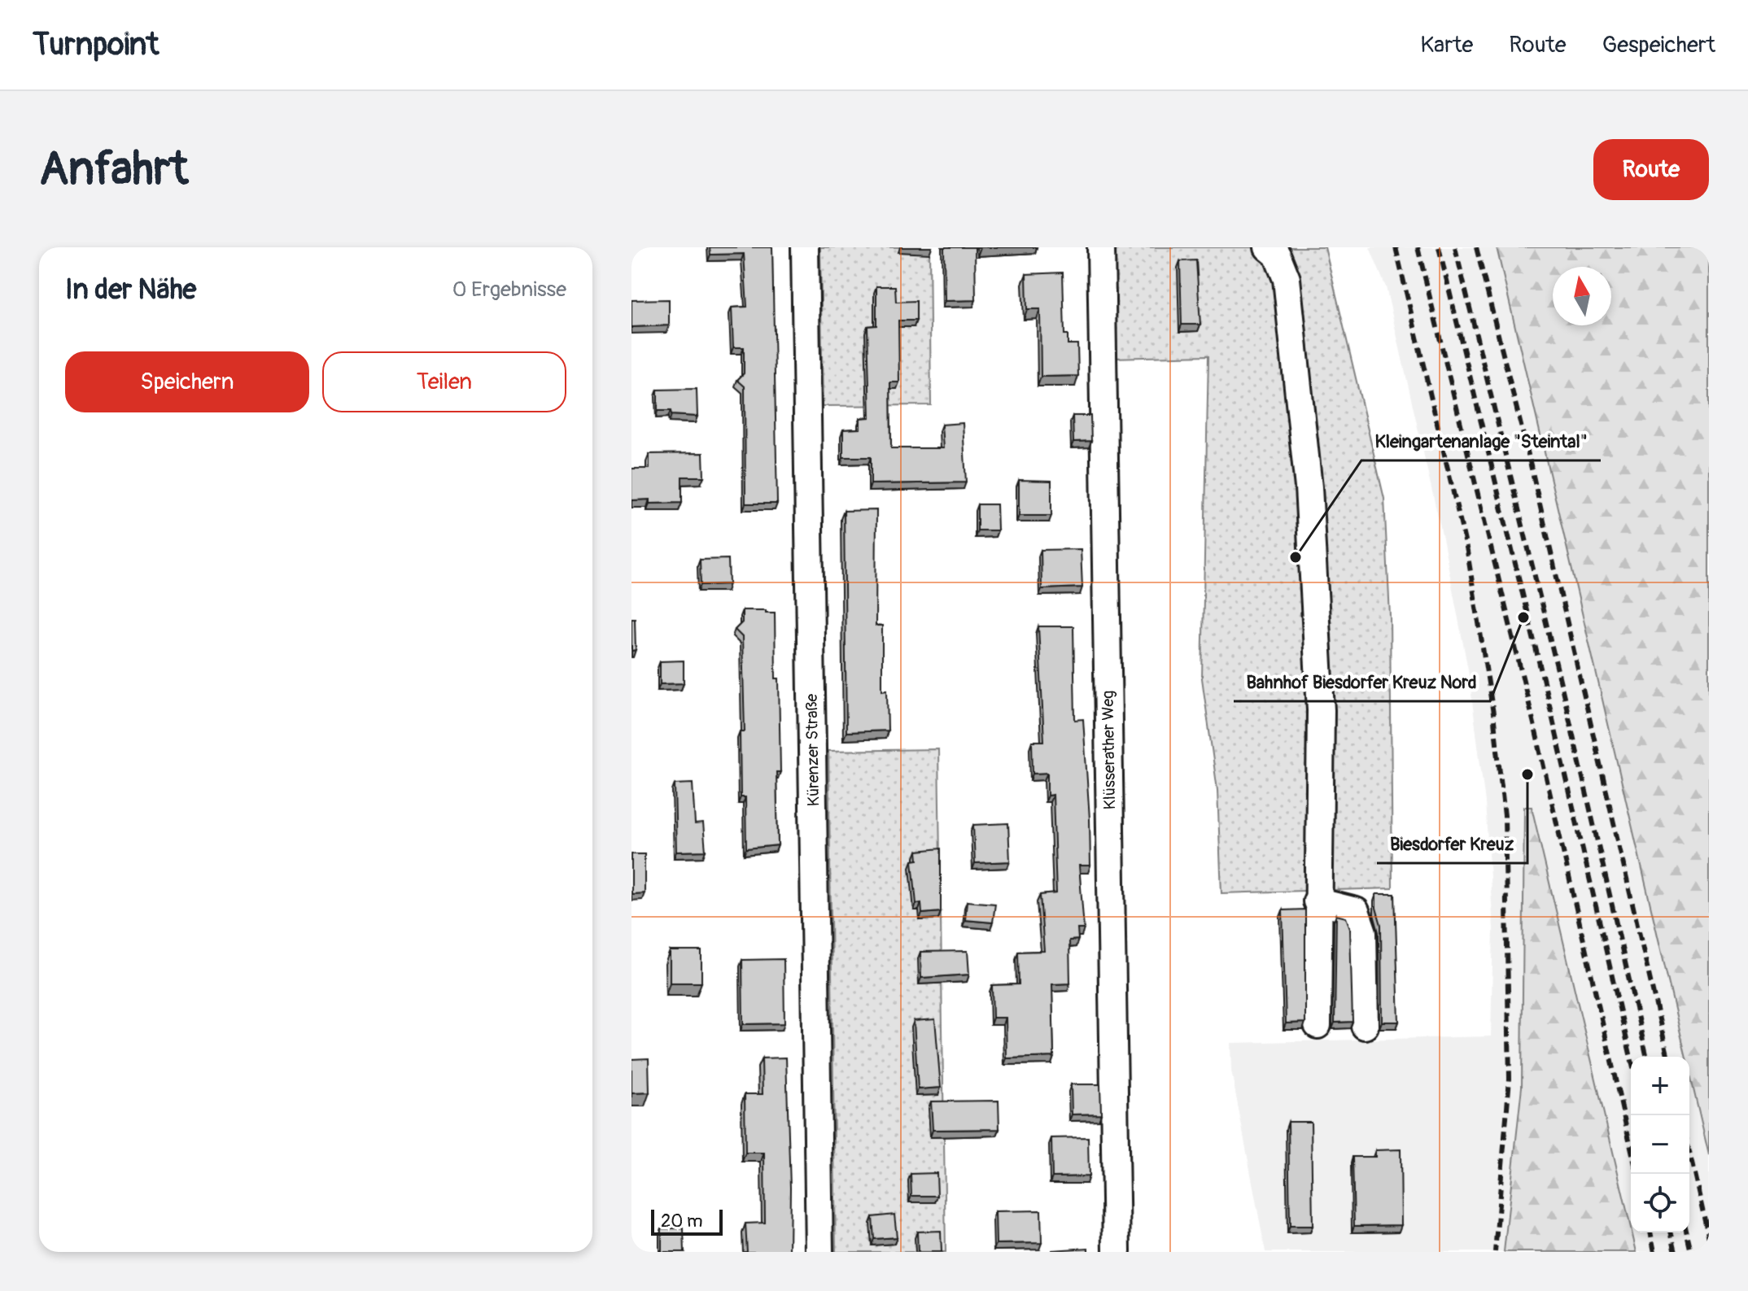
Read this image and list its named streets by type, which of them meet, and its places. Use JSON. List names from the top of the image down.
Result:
{
  "streets": {
    "street": ["Kürenzer Straße", "Klüsserather Weg"]
  },
  "places": ["Kleingartenanlage \"Steintal\"", "Bahnhof Biesdorfer Kreuz Nord", "Biesdorfer Kreuz"],
  "scale_bar": "20 m",
  "north": "top",
  "page": {
    "header": "Turnpoint",
    "nav": ["Karte", "Route", "Gespeichert"],
    "buttons": [
      "Route",
      ["Speichern", "Teilen"]
    ],
    "title": "Anfahrt",
    "heading": ["In der Nähe", "0 Ergebnisse"],
    "map_buttons": ["+", "−"],
    "scale": "20 m"
  }
}
